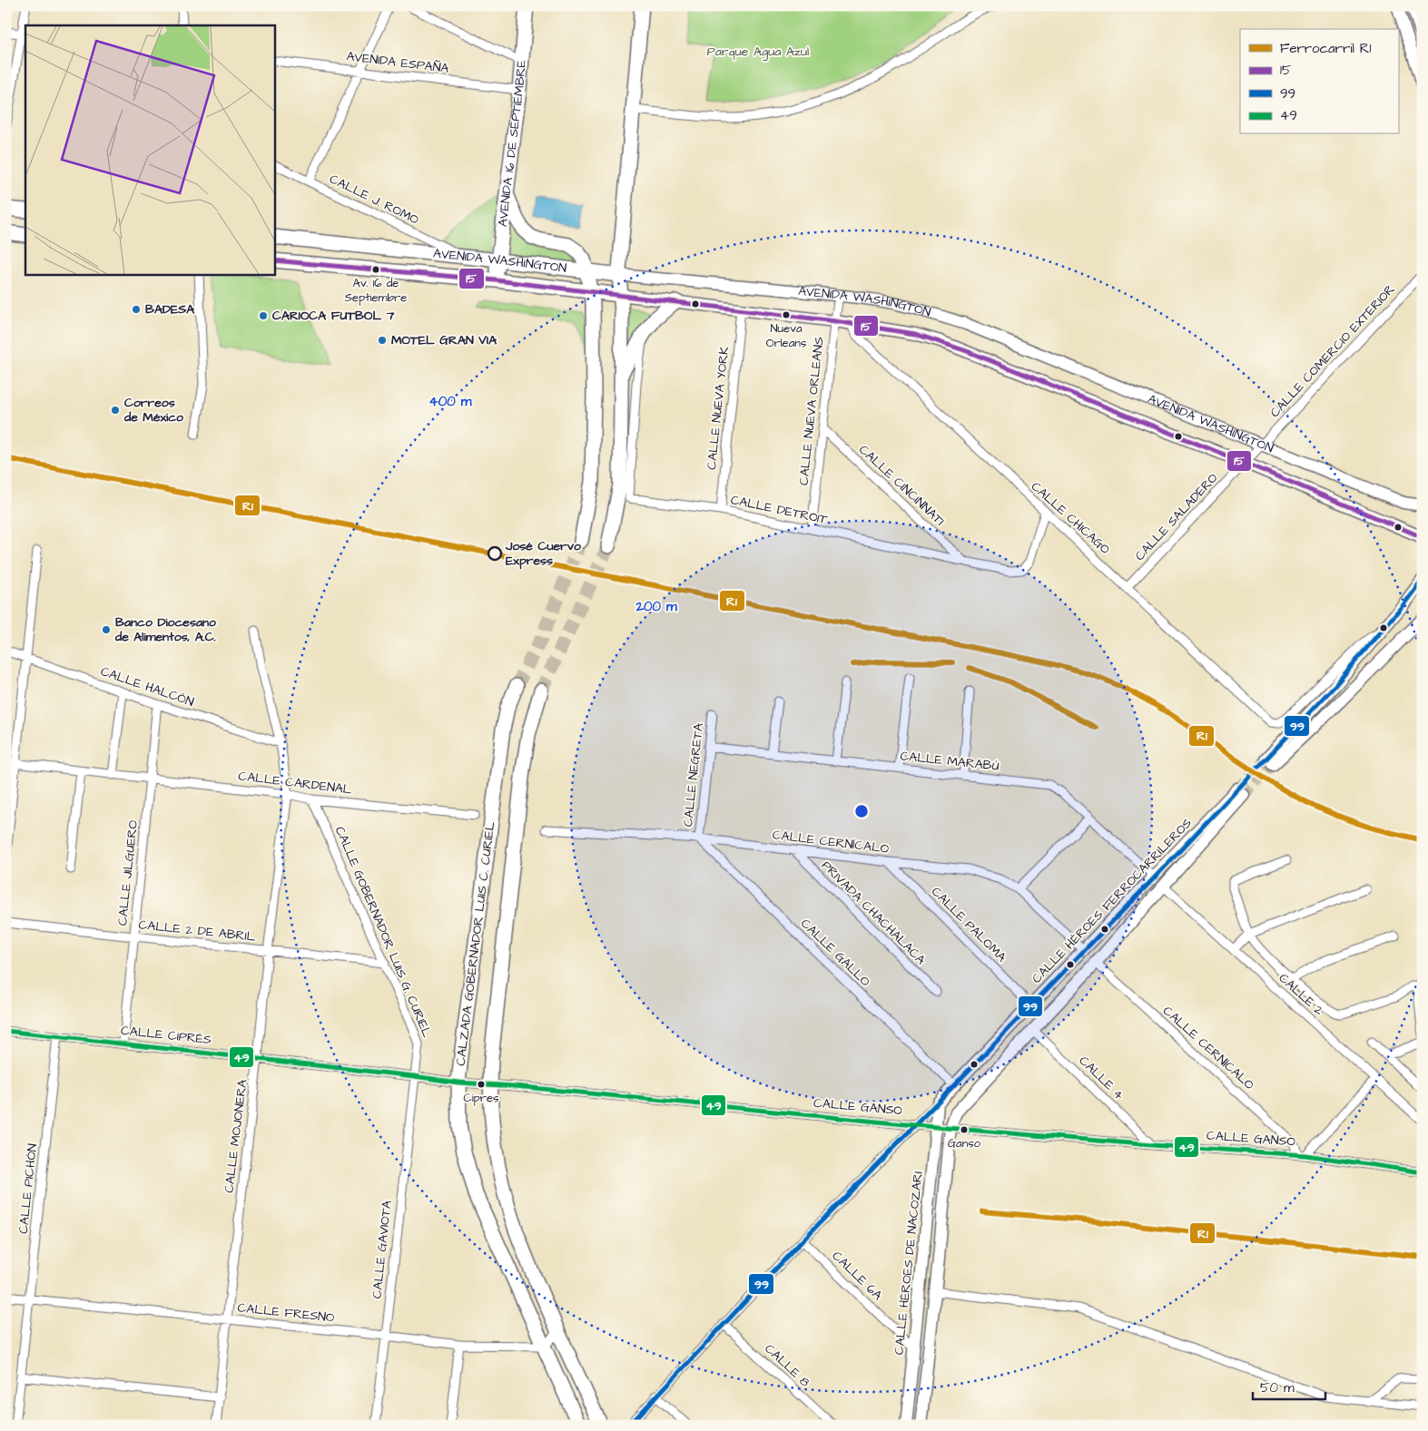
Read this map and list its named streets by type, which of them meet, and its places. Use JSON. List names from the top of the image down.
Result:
{
  "streets": {
    "main road": [
      "AVENIDA 16 DE SEPTIEMBRE",
      "AVENIDA WASHINGTON",
      "CALLE HÉROES FERROCARRILEROS",
      "CALZADA GOBERNADOR LUIS C. CURIEL",
      "CALLE HÉROES DE NACOZARI"
    ],
    "street": [
      "AVENIDA ESPAÑA",
      "CALLE J. ROMO",
      "CALLE COMERCIO EXTERIOR",
      "CALLE NUEVA YORK",
      "CALLE NUEVA ORLEANS",
      "CALLE CINCINNATI",
      "CALLE DETROIT",
      "CALLE SALADERO",
      "CALLE CHICAGO",
      "CALLE HALCÓN",
      "CALLE MARABÚ",
      "CALLE NEGRETA",
      "CALLE CARDENAL",
      "CALLE CERNÍCALO",
      "CALLE JILGUERO",
      "PRIVADA CHACHALACA",
      "CALLE PALOMA",
      "CALLE 2 DE ABRIL",
      "CALLE GOBERNADOR LUIS G. CURIEL",
      "CALLE GALLO",
      "CALLE 2",
      "CALLE CIPRÉS",
      "CALLE 4",
      "CALLE GANSO",
      "CALLE MOJONERA",
      "CALLE PICHÓN",
      "CALLE GAVIOTA",
      "CALLE 6A",
      "CALLE FRESNO",
      "CALLE 8"
    ]
  },
  "crossings": [
    ["AVENIDA ESPAÑA", "AVENIDA 16 DE SEPTIEMBRE"],
    ["AVENIDA 16 DE SEPTIEMBRE", "AVENIDA WASHINGTON"],
    ["CALLE J. ROMO", "AVENIDA WASHINGTON"],
    ["AVENIDA WASHINGTON", "CALLE COMERCIO EXTERIOR"],
    ["AVENIDA WASHINGTON", "CALLE NUEVA YORK"],
    ["AVENIDA WASHINGTON", "CALLE NUEVA ORLEANS"],
    ["AVENIDA WASHINGTON", "CALLE SALADERO"],
    ["AVENIDA WASHINGTON", "CALLE CHICAGO"],
    ["CALLE COMERCIO EXTERIOR", "CALLE SALADERO"],
    ["CALLE NUEVA YORK", "CALLE DETROIT"],
    ["CALLE NUEVA ORLEANS", "CALLE CINCINNATI"],
    ["CALLE NUEVA ORLEANS", "CALLE DETROIT"],
    ["CALLE CINCINNATI", "CALLE DETROIT"],
    ["CALLE DETROIT", "CALLE CHICAGO"],
    ["CALLE SALADERO", "CALLE CHICAGO"],
    ["CALLE HALCÓN", "CALLE JILGUERO"],
    ["CALLE HALCÓN", "CALLE MOJONERA"],
    ["CALLE MARABÚ", "CALLE NEGRETA"],
    ["CALLE MARABÚ", "CALLE HÉROES FERROCARRILEROS"],
    ["CALLE NEGRETA", "CALLE CERNÍCALO"],
    ["CALLE NEGRETA", "CALLE GALLO"],
    ["CALLE CARDENAL", "CALLE JILGUERO"],
    ["CALLE CARDENAL", "CALLE GOBERNADOR LUIS G. CURIEL"],
    ["CALLE CARDENAL", "CALLE MOJONERA"],
    ["CALLE CERNÍCALO", "CALLE HÉROES FERROCARRILEROS"],
    ["CALLE CERNÍCALO", "PRIVADA CHACHALACA"],
    ["CALLE CERNÍCALO", "CALLE PALOMA"],
    ["CALLE CERNÍCALO", "CALLE GALLO"],
    ["CALLE CERNÍCALO", "CALLE GANSO"],
    ["CALLE JILGUERO", "CALLE 2 DE ABRIL"],
    ["CALLE JILGUERO", "CALLE CIPRÉS"],
    ["CALLE HÉROES FERROCARRILEROS", "CALLE PALOMA"],
    ["CALLE HÉROES FERROCARRILEROS", "CALLE GALLO"],
    ["CALLE HÉROES FERROCARRILEROS", "CALLE 2"],
    ["CALLE HÉROES FERROCARRILEROS", "CALLE 4"],
    ["CALLE HÉROES FERROCARRILEROS", "CALLE GANSO"],
    ["CALLE HÉROES FERROCARRILEROS", "CALLE HÉROES DE NACOZARI"],
    ["CALLE HÉROES FERROCARRILEROS", "CALLE 6A"],
    ["CALLE HÉROES FERROCARRILEROS", "CALLE 8"],
    ["CALLE 2 DE ABRIL", "CALLE GOBERNADOR LUIS G. CURIEL"],
    ["CALLE 2 DE ABRIL", "CALLE MOJONERA"],
    ["CALLE GOBERNADOR LUIS G. CURIEL", "CALLE CIPRÉS"],
    ["CALLE GOBERNADOR LUIS G. CURIEL", "CALLE GAVIOTA"],
    ["CALZADA GOBERNADOR LUIS C. CURIEL", "CALLE CIPRÉS"],
    ["CALZADA GOBERNADOR LUIS C. CURIEL", "CALLE GANSO"],
    ["CALZADA GOBERNADOR LUIS C. CURIEL", "CALLE FRESNO"],
    ["CALLE 2", "CALLE GANSO"],
    ["CALLE CIPRÉS", "CALLE GANSO"],
    ["CALLE CIPRÉS", "CALLE MOJONERA"],
    ["CALLE CIPRÉS", "CALLE PICHÓN"],
    ["CALLE CIPRÉS", "CALLE GAVIOTA"],
    ["CALLE 4", "CALLE GANSO"],
    ["CALLE GANSO", "CALLE HÉROES DE NACOZARI"],
    ["CALLE MOJONERA", "CALLE FRESNO"],
    ["CALLE PICHÓN", "CALLE FRESNO"],
    ["CALLE GAVIOTA", "CALLE FRESNO"],
    ["CALLE HÉROES DE NACOZARI", "CALLE 6A"]
  ],
  "parks": ["Parque Agua Azul"],
  "places": [
    "Av. 16 de Septiembre",
    "BADESA",
    "Nueva Orleans",
    "CARIOCA FUTBOL 7",
    "MOTEL GRAN VIA",
    "Correos de México",
    "José Cuervo Express",
    "Banco Diocesano de Alimentos, A.C.",
    "Cipres",
    "Ganso"
  ],
  "lines": [
    "transit line 15",
    "rail line R1",
    "transit line 99",
    "transit line 49"
  ],
  "legend": [
    "Ferrocarril R1",
    "15",
    "99",
    "49"
  ],
  "scale_bar": "50 m",
  "rings": ["400 m", "200 m"]
}
